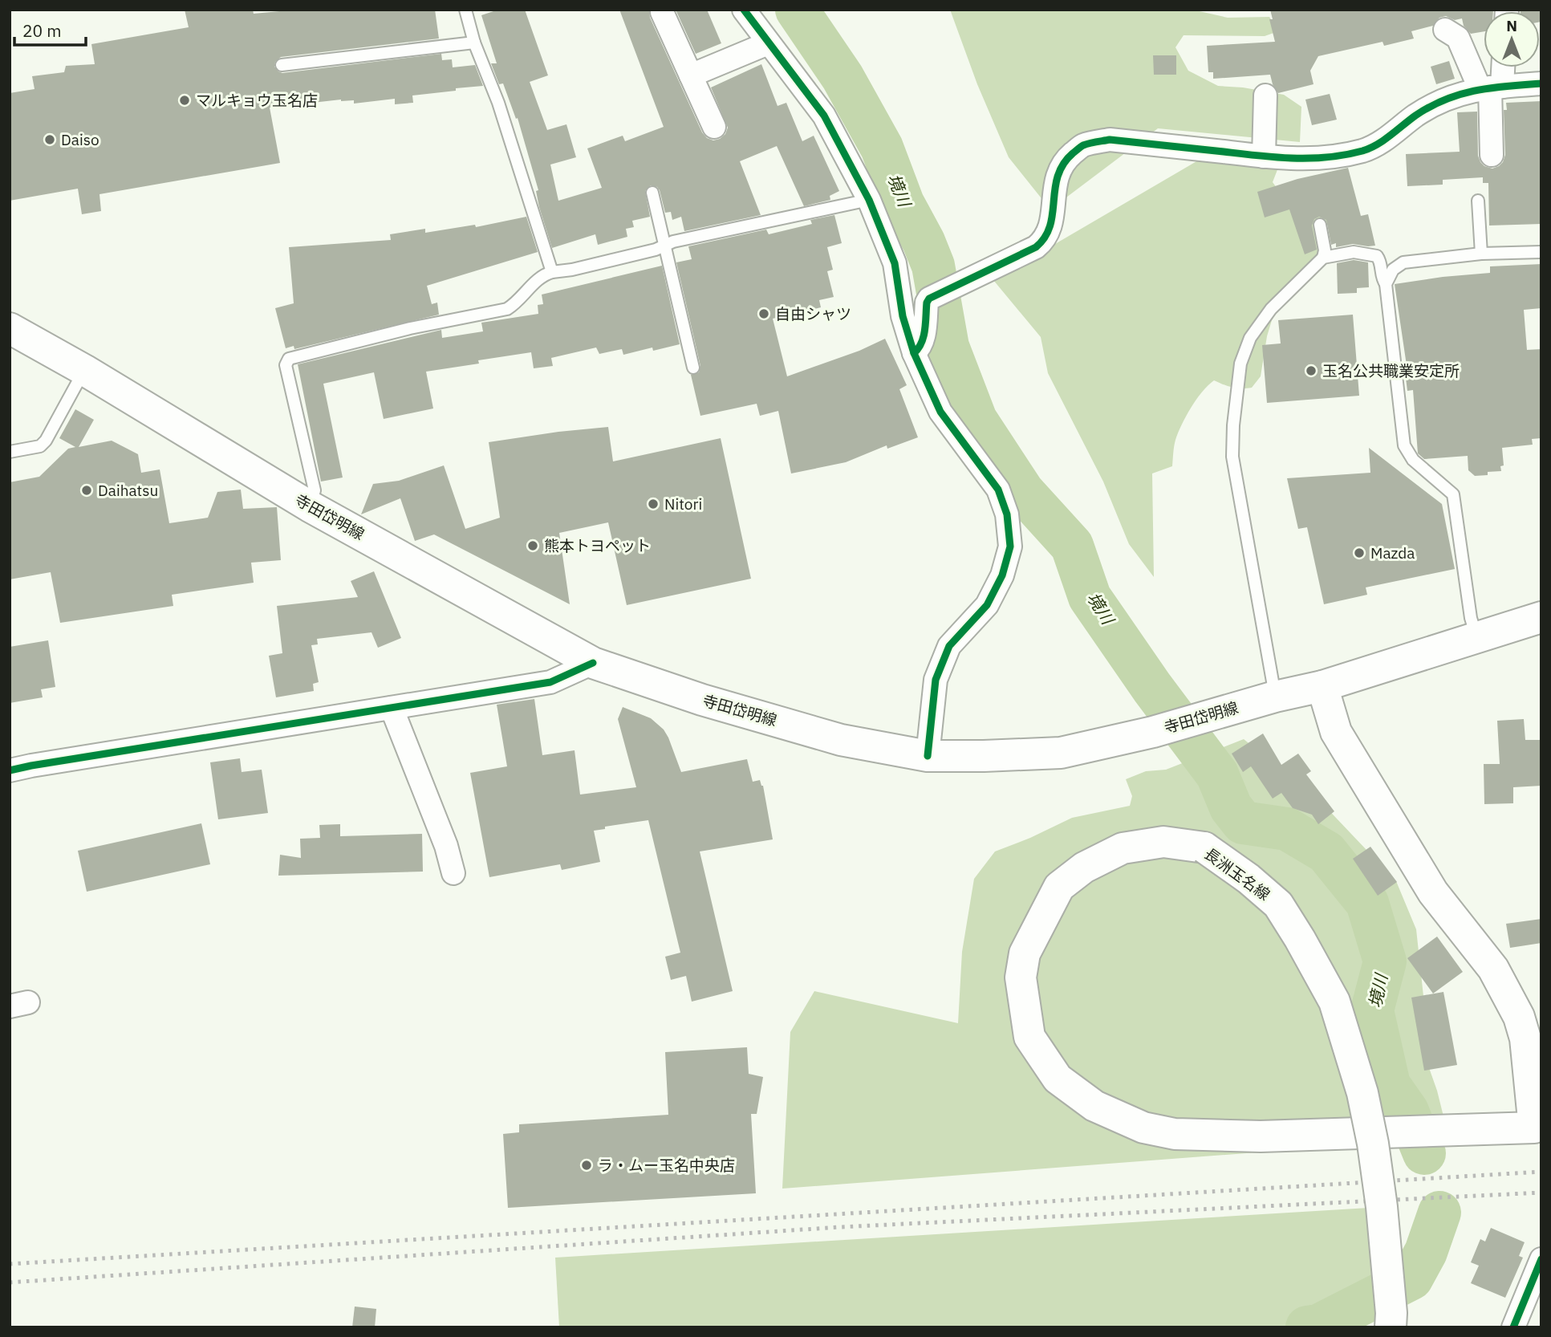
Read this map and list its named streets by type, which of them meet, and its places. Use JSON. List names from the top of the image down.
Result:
{
  "streets": {
    "main road": ["寺田岱明線", "長洲玉名線"]
  },
  "crossings": [
    ["寺田岱明線", "長洲玉名線"]
  ],
  "water": ["境川"],
  "places": [
    "マルキョウ玉名店",
    "Daiso",
    "自由シャツ",
    "玉名公共職業安定所",
    "Daihatsu",
    "Nitori",
    "熊本トヨペット",
    "Mazda",
    "ラ・ムー玉名中央店"
  ],
  "scale_bar": "20 m",
  "north": "top"
}
